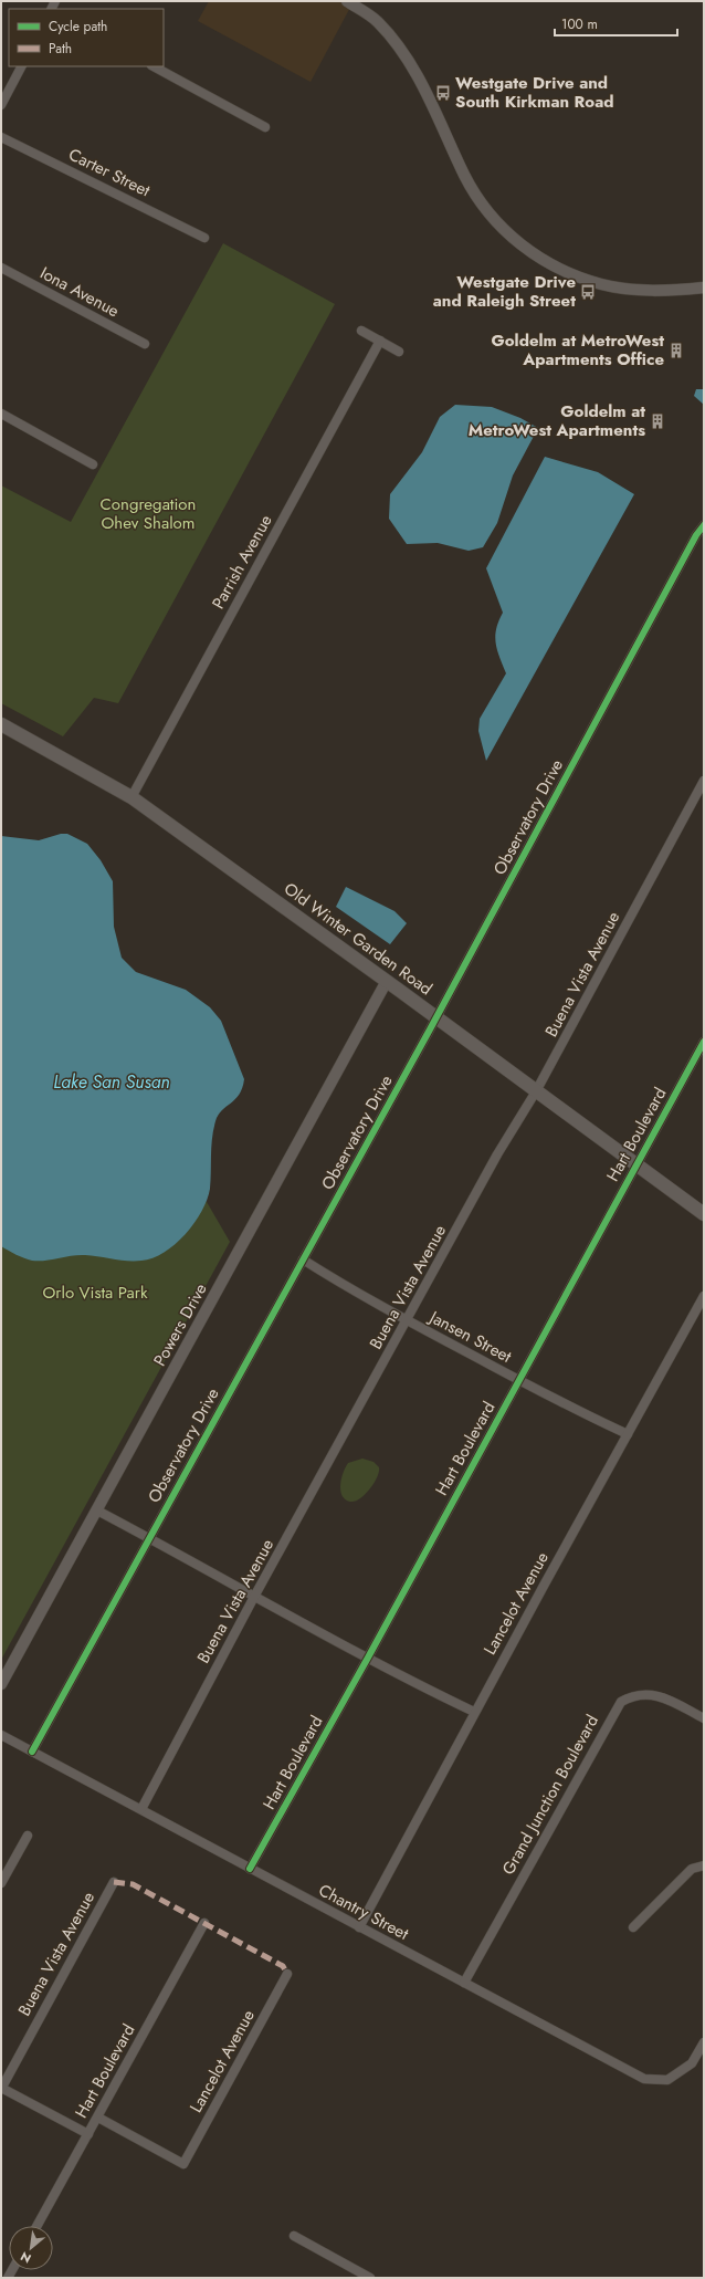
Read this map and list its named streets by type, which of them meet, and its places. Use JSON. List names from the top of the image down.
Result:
{
  "streets": {
    "main road": ["Old Winter Garden Road"],
    "street": [
      "Carter Street",
      "Iona Avenue",
      "Parrish Avenue",
      "Observatory Drive",
      "Buena Vista Avenue",
      "Hart Boulevard",
      "Powers Drive",
      "Jansen Street",
      "Lancelot Avenue",
      "Grand Junction Boulevard",
      "Chantry Street"
    ]
  },
  "crossings": [
    ["Parrish Avenue", "Old Winter Garden Road"],
    ["Observatory Drive", "Old Winter Garden Road"],
    ["Observatory Drive", "Jansen Street"],
    ["Observatory Drive", "Chantry Street"],
    ["Old Winter Garden Road", "Buena Vista Avenue"],
    ["Old Winter Garden Road", "Hart Boulevard"],
    ["Old Winter Garden Road", "Powers Drive"],
    ["Buena Vista Avenue", "Jansen Street"],
    ["Buena Vista Avenue", "Chantry Street"],
    ["Hart Boulevard", "Jansen Street"],
    ["Hart Boulevard", "Lancelot Avenue"],
    ["Hart Boulevard", "Chantry Street"],
    ["Jansen Street", "Lancelot Avenue"],
    ["Lancelot Avenue", "Chantry Street"],
    ["Grand Junction Boulevard", "Chantry Street"]
  ],
  "water": ["Lake San Susan"],
  "parks": ["Congregation Ohev Shalom", "Orlo Vista Park"],
  "places": {
    "bus stop": ["Westgate Drive and South Kirkman Road", "Westgate Drive and Raleigh Street"],
    "building": ["Goldelm at MetroWest Apartments Office", "Goldelm at MetroWest Apartments"]
  },
  "legend": ["Cycle path", "Path"],
  "scale_bar": "100 m",
  "north": "bottom left"
}
